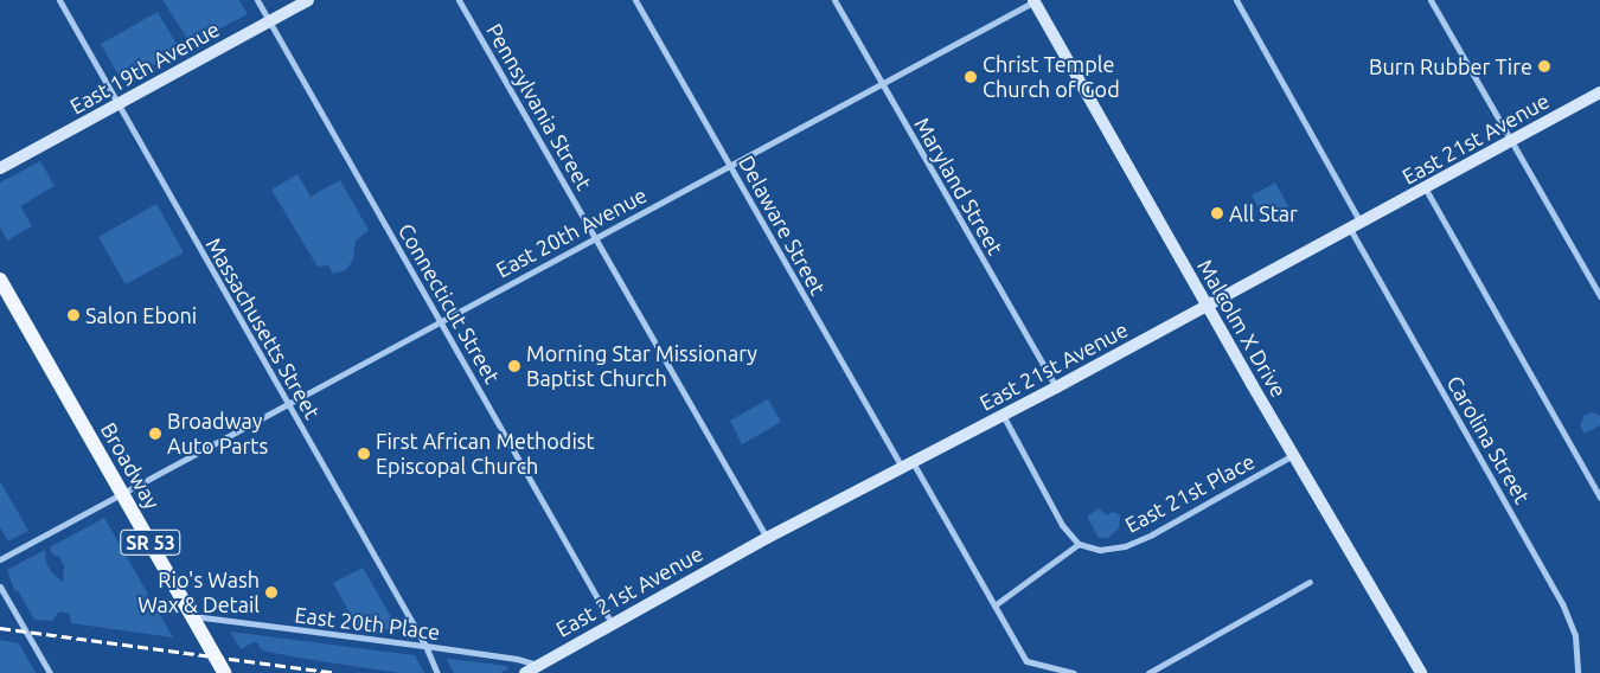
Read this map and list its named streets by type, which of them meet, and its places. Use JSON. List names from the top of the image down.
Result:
{
  "streets": {
    "main road": ["Broadway", "SR 53"],
    "street": [
      "East 19th Avenue",
      "Pennsylvania Street",
      "East 21st Avenue",
      "Maryland Street",
      "Delaware Street",
      "East 20th Avenue",
      "Connecticut Street",
      "Massachusetts Street",
      "Malcolm X Drive",
      "Carolina Street",
      "East 21st Place",
      "East 20th Place"
    ]
  },
  "crossings": [
    ["East 19th Avenue", "Connecticut Street"],
    ["East 19th Avenue", "Massachusetts Street"],
    ["Pennsylvania Street", "East 21st Avenue"],
    ["Pennsylvania Street", "East 20th Avenue"],
    ["East 21st Avenue", "Maryland Street"],
    ["East 21st Avenue", "Delaware Street"],
    ["East 21st Avenue", "Connecticut Street"],
    ["East 21st Avenue", "Malcolm X Drive"],
    ["East 21st Avenue", "Carolina Street"],
    ["East 21st Avenue", "East 20th Place"],
    ["Maryland Street", "East 20th Avenue"],
    ["Delaware Street", "East 20th Avenue"],
    ["East 20th Avenue", "Connecticut Street"],
    ["East 20th Avenue", "Massachusetts Street"],
    ["East 20th Avenue", "Malcolm X Drive"],
    ["East 20th Avenue", "Broadway"],
    ["Massachusetts Street", "East 20th Place"],
    ["Malcolm X Drive", "East 21st Place"],
    ["Broadway", "East 20th Place"]
  ],
  "places": [
    "Burn Rubber Tire",
    "Christ Temple Church of God",
    "All Star",
    "Salon Eboni",
    "Morning Star Missionary Baptist Church",
    "Broadway Auto Parts",
    "First African Methodist Episcopal Church",
    "Rio's Wash Wax & Detail"
  ]
}
